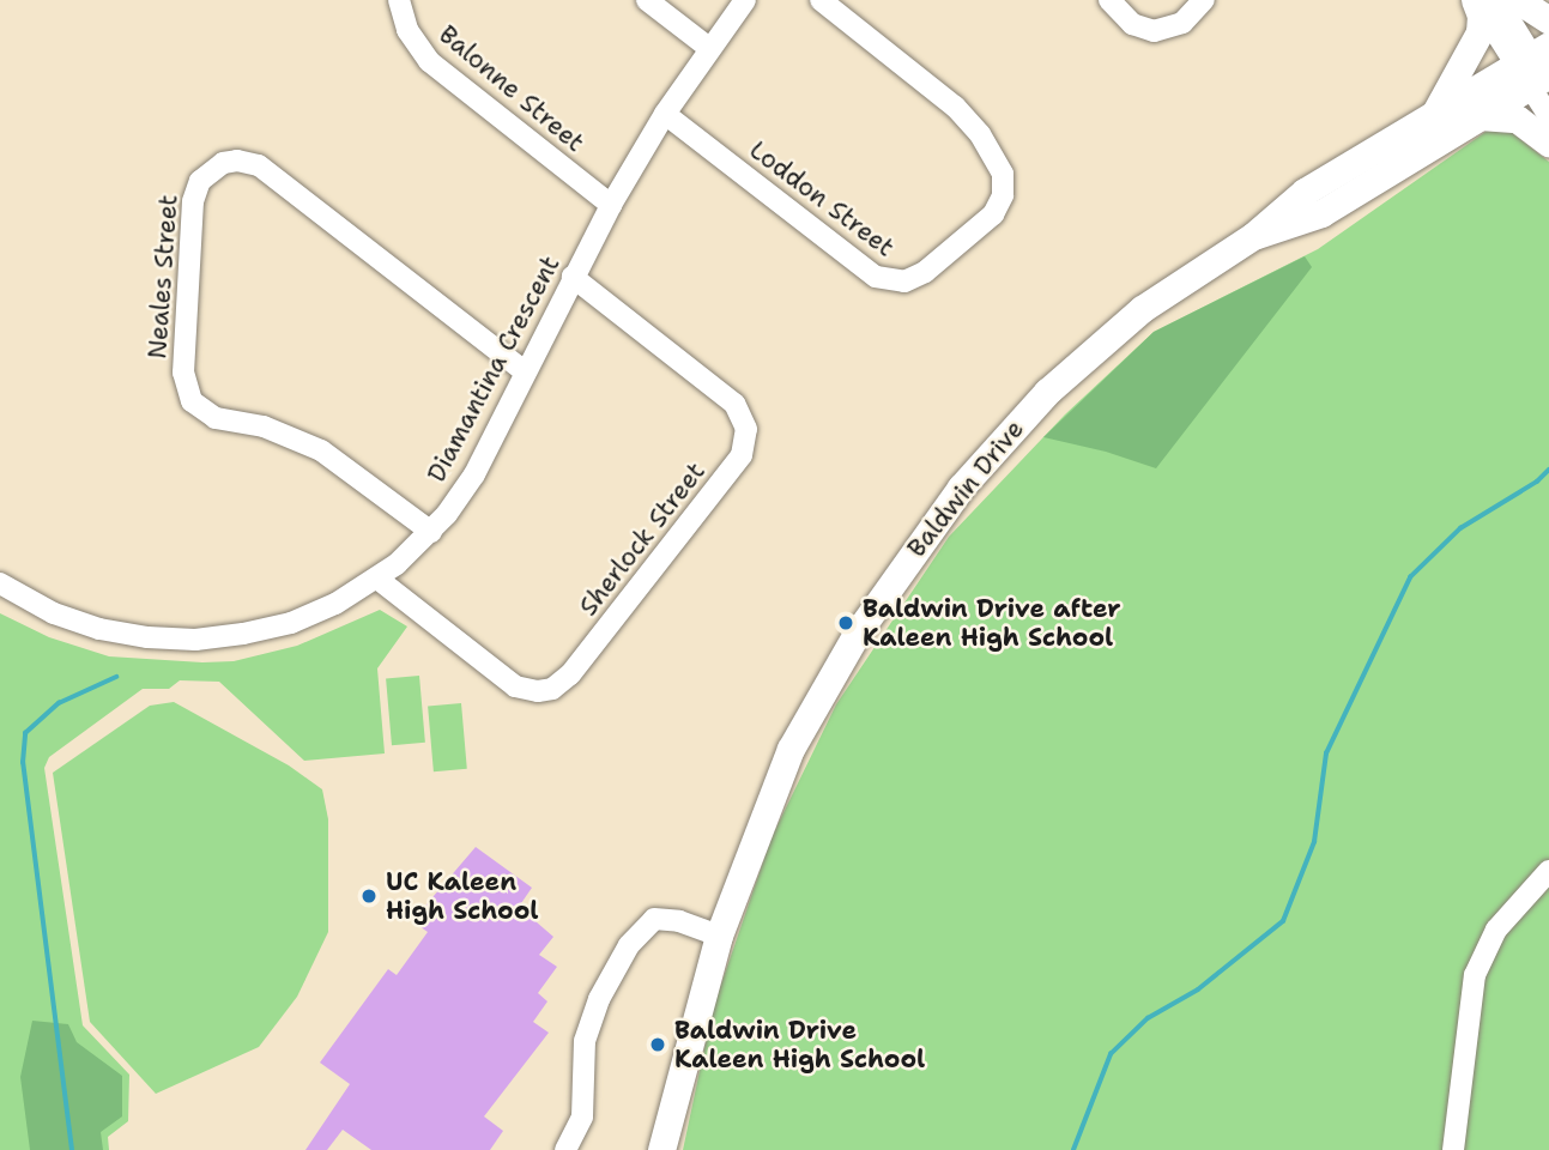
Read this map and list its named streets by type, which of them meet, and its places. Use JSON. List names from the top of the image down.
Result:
{
  "streets": {
    "main road": ["Baldwin Drive"],
    "street": [
      "Balonne Street",
      "Loddon Street",
      "Neales Street",
      "Diamantina Crescent",
      "Sherlock Street"
    ]
  },
  "crossings": [
    ["Balonne Street", "Diamantina Crescent"],
    ["Loddon Street", "Diamantina Crescent"],
    ["Neales Street", "Diamantina Crescent"],
    ["Diamantina Crescent", "Sherlock Street"]
  ],
  "places": ["Baldwin Drive after Kaleen High School", "UC Kaleen High School", "Baldwin Drive Kaleen High School"]
}
